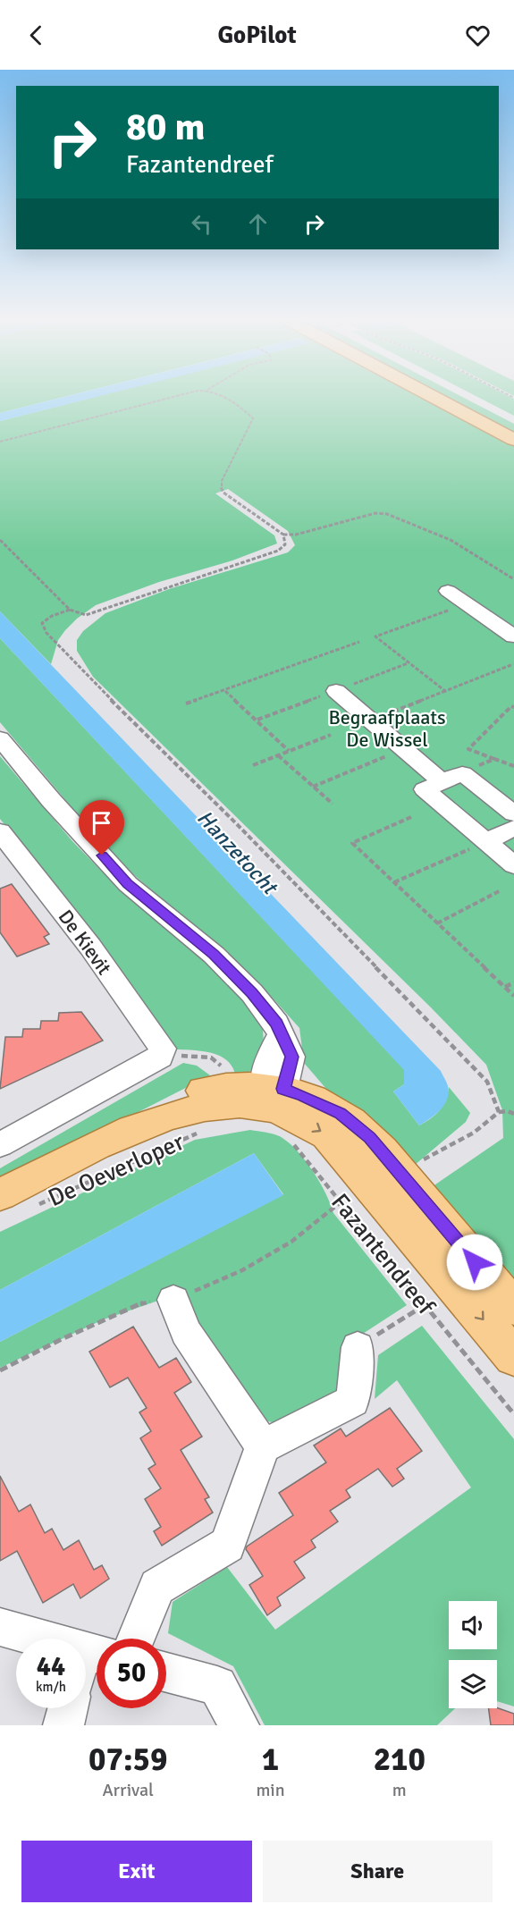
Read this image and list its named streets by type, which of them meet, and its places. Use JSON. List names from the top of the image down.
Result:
{
  "streets": {
    "main road": ["De Oeverloper", "Fazantendreef"],
    "street": ["De Kievit"]
  },
  "crossings": [
    ["De Oeverloper", "Fazantendreef"]
  ],
  "water": ["Hanzetocht"],
  "parks": ["Begraafplaats De Wissel"],
  "page": {
    "header": "GoPilot",
    "turn": ["80 m", "Fazantendreef"],
    "speed": "44 km/h",
    "limit": "50",
    "eta": [
      "07:59",
      "Arrival",
      "1",
      "min",
      "210",
      "m"
    ],
    "buttons": ["Exit", "Share"]
  }
}
